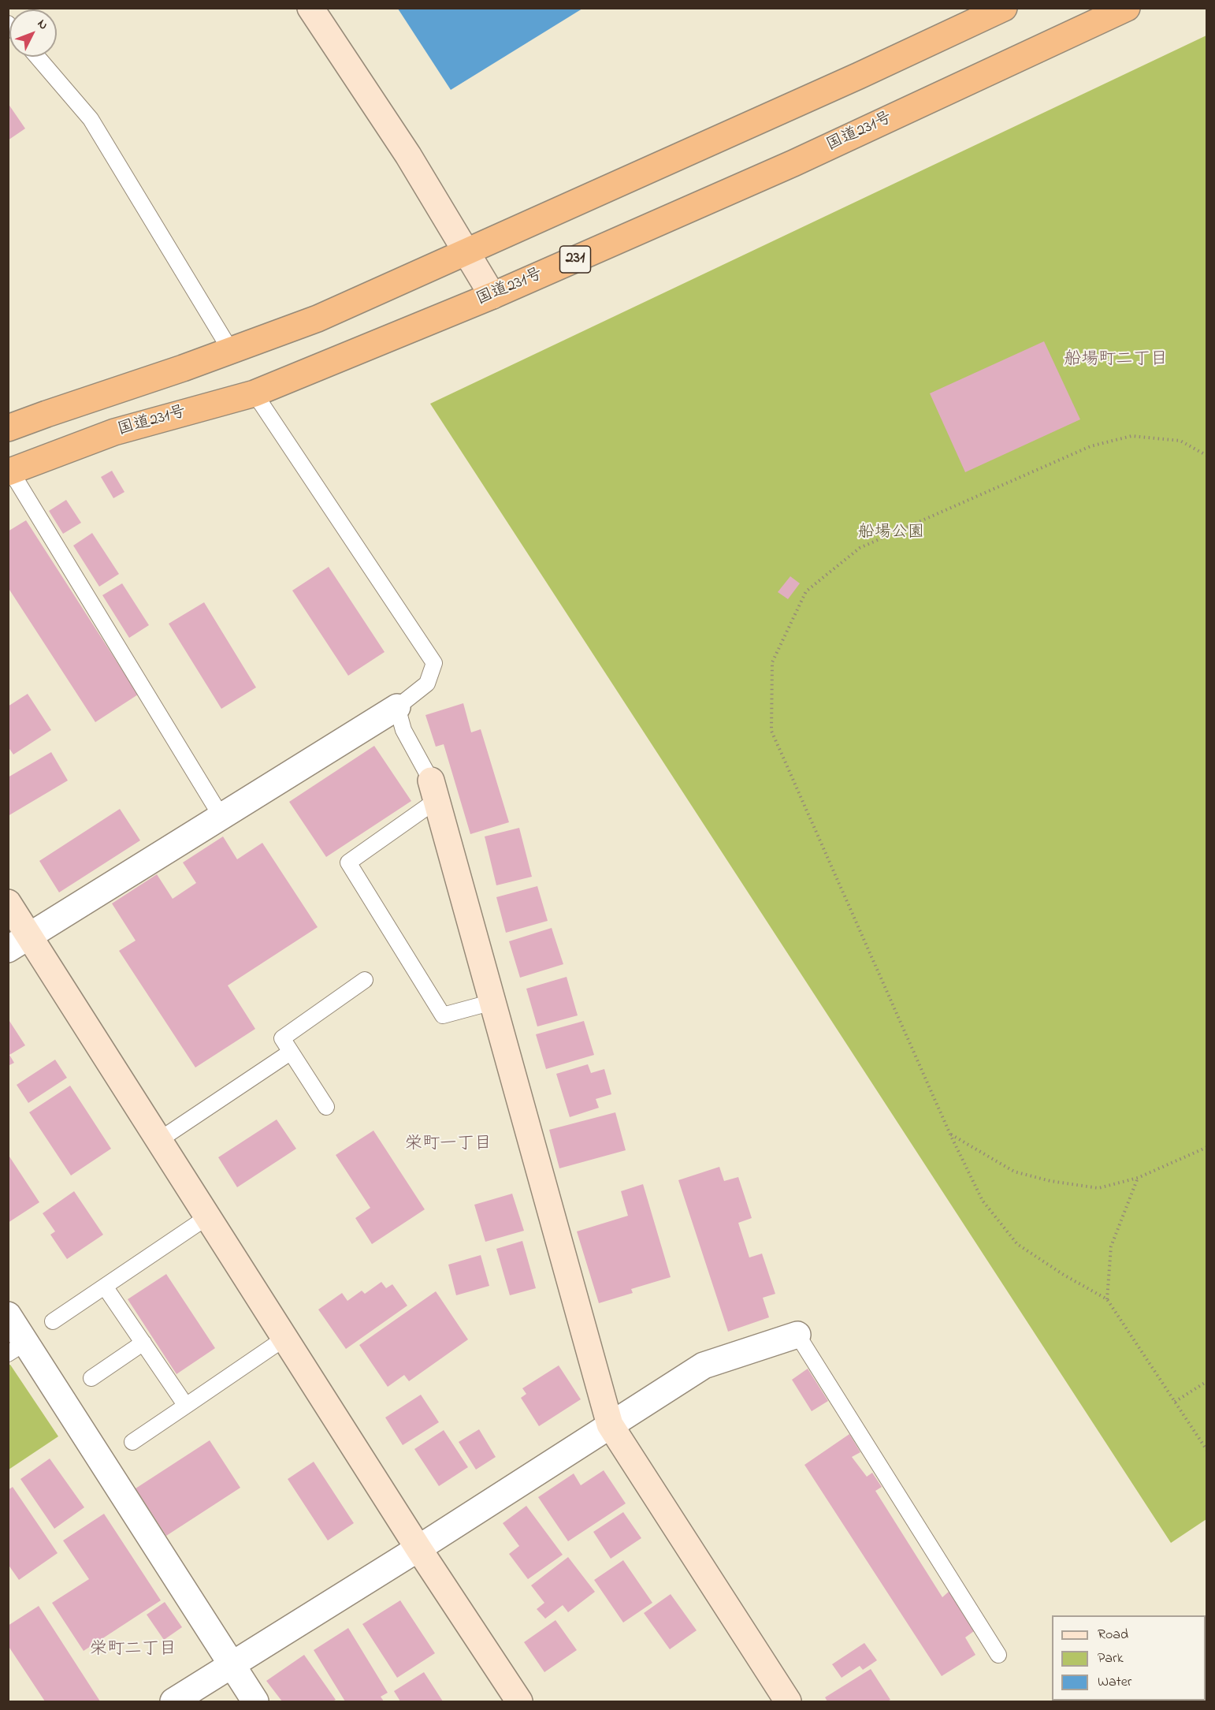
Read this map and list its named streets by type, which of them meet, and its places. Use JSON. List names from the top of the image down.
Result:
{
  "streets": {
    "highway": ["国道231号", "231"]
  },
  "districts": ["船場町二丁目", "栄町一丁目", "栄町二丁目"],
  "parks": ["船場公園"],
  "legend": ["Road", "Park", "Water"],
  "north": "top right"
}
